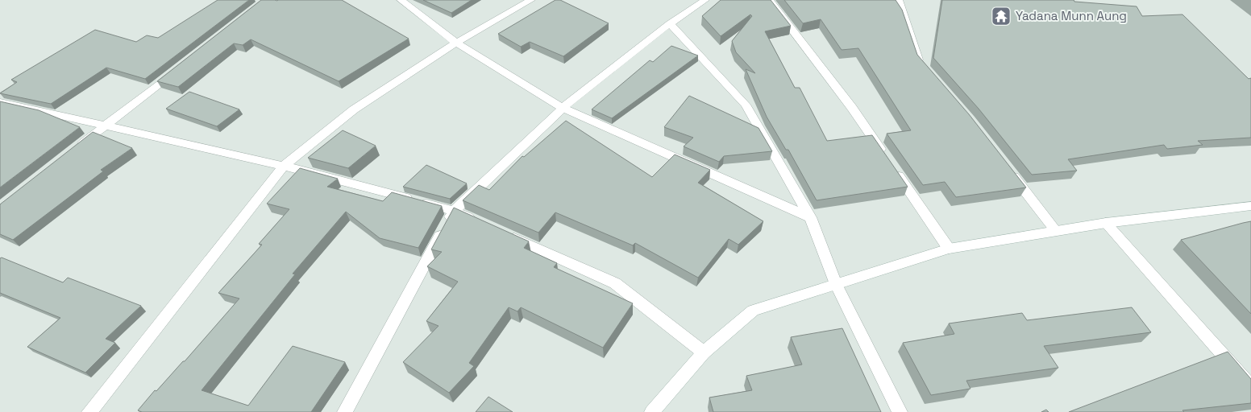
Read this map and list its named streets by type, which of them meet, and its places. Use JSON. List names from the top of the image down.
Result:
{
  "places": {
    "temple": ["Yadana Munn Aung"]
  }
}
